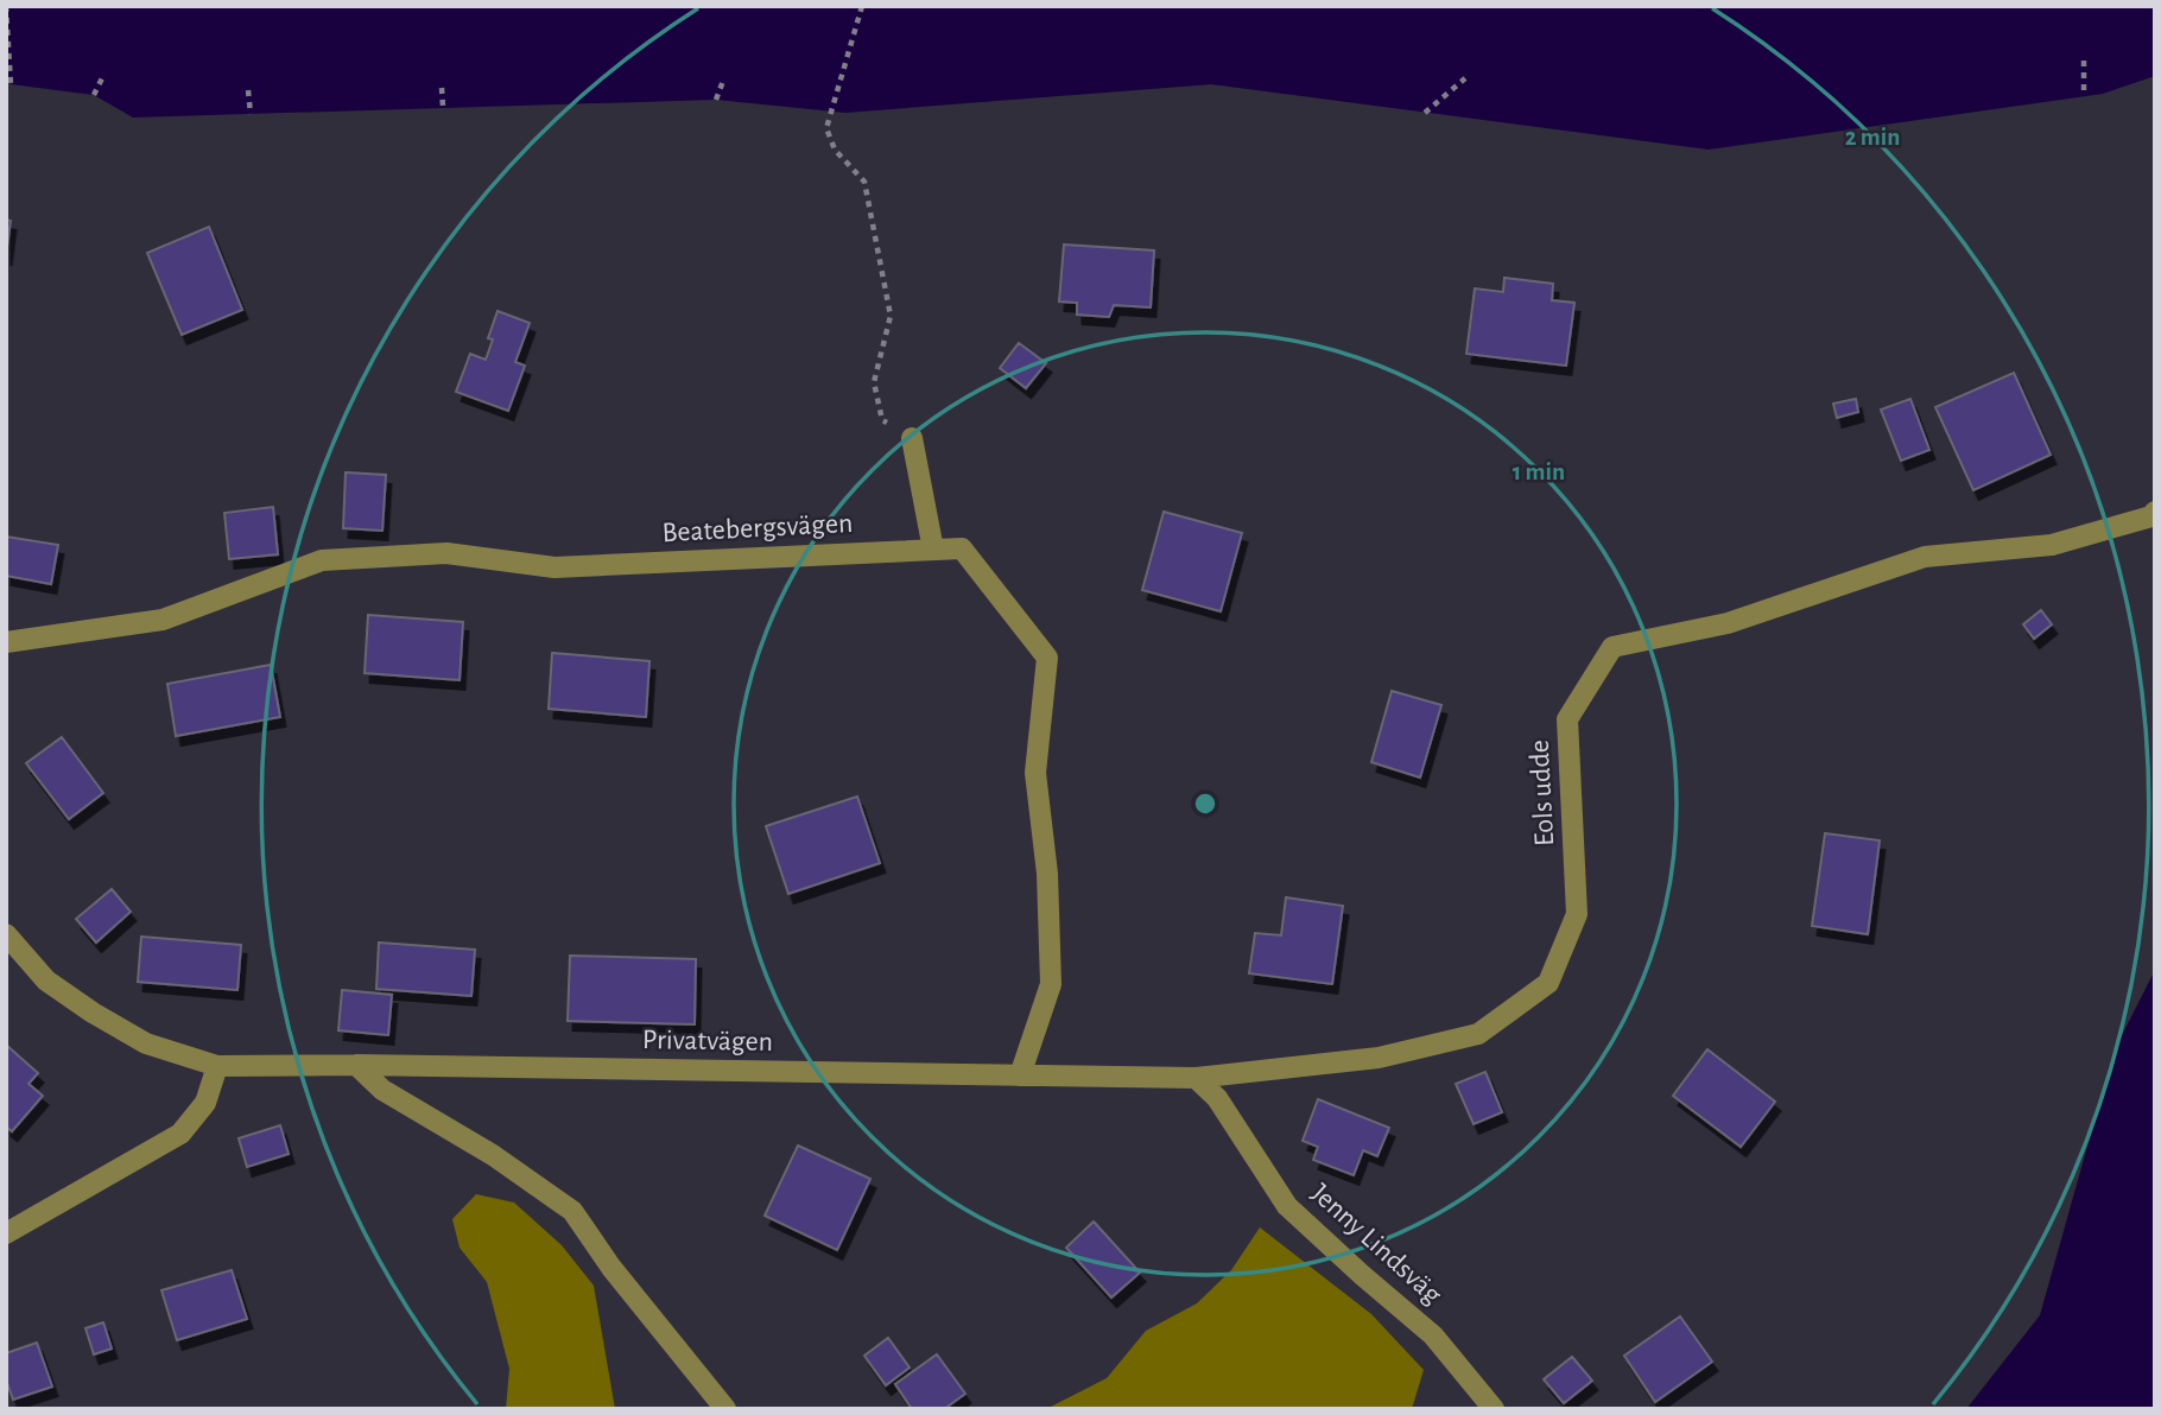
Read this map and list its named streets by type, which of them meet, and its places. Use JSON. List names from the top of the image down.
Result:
{
  "streets": {
    "street": [
      "Beatebergsvägen",
      "Eols udde",
      "Privatvägen",
      "Jenny Lindsväg"
    ]
  },
  "crossings": [
    ["Beatebergsvägen", "Privatvägen"],
    ["Eols udde", "Privatvägen"],
    ["Eols udde", "Jenny Lindsväg"],
    ["Privatvägen", "Jenny Lindsväg"]
  ],
  "rings": ["2 min", "1 min"]
}
